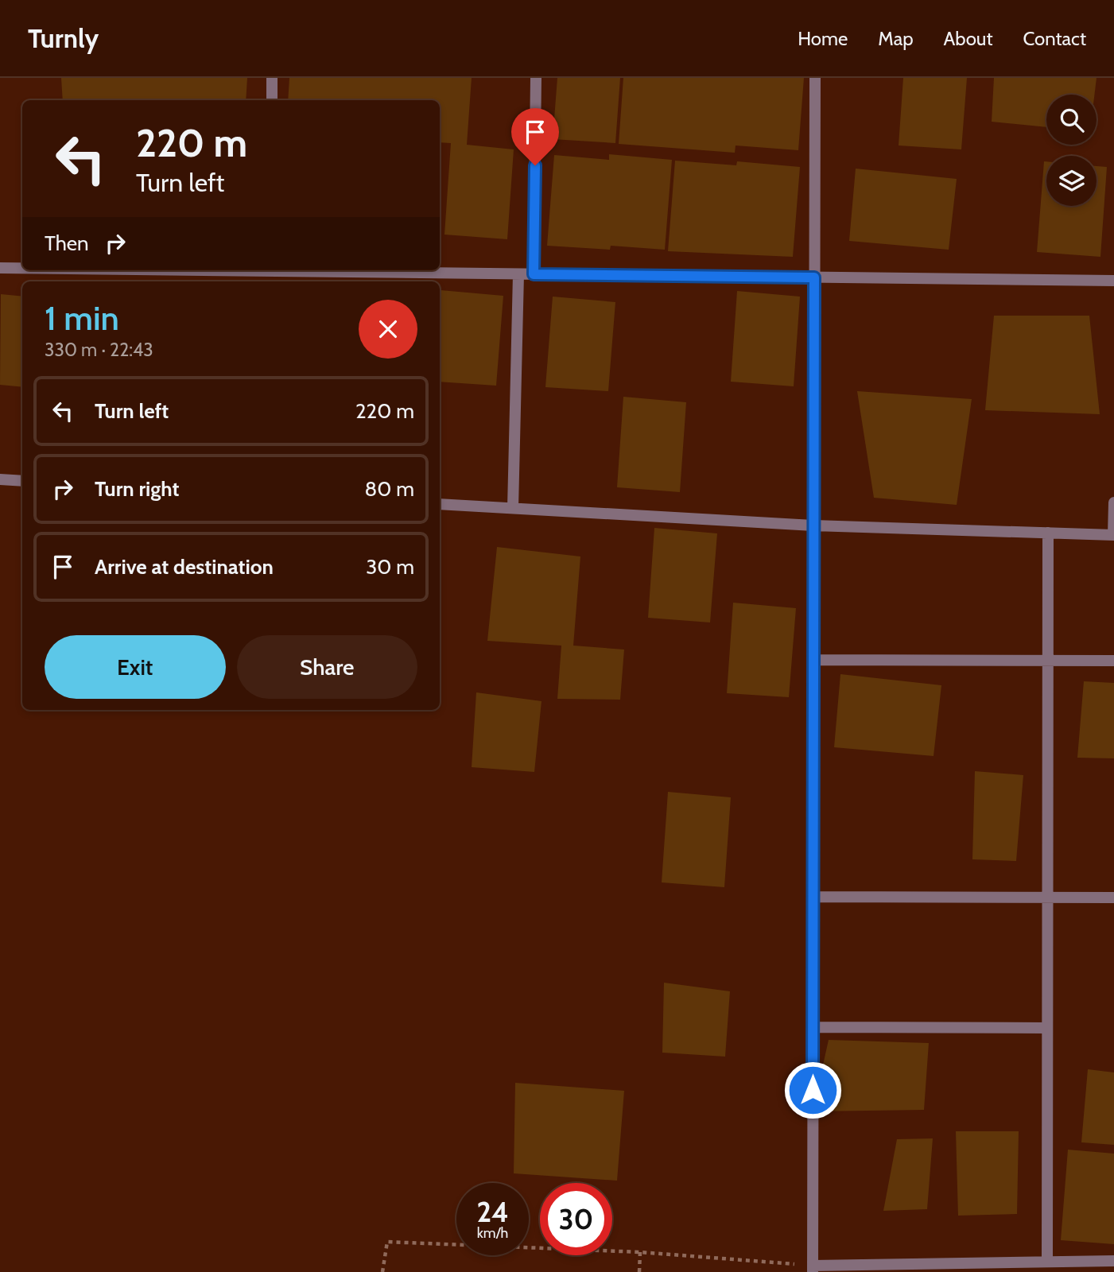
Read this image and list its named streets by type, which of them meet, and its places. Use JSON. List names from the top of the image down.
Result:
{
  "page": {
    "header": "Turnly",
    "nav": [
      "Home",
      "Map",
      "About",
      "Contact"
    ],
    "turn": ["220 m", "Turn left"],
    "then": "Then",
    "heading": ["1 min", "330 m · 22:43"],
    "list": [
      {
        "name": "Turn left",
        "value": "220 m"
      },
      {
        "name": "Turn right",
        "value": "80 m"
      },
      {
        "name": "Arrive at destination",
        "value": "30 m"
      }
    ],
    "buttons": ["Exit", "Share"],
    "speed": "24 km/h",
    "limit": "30"
  }
}
